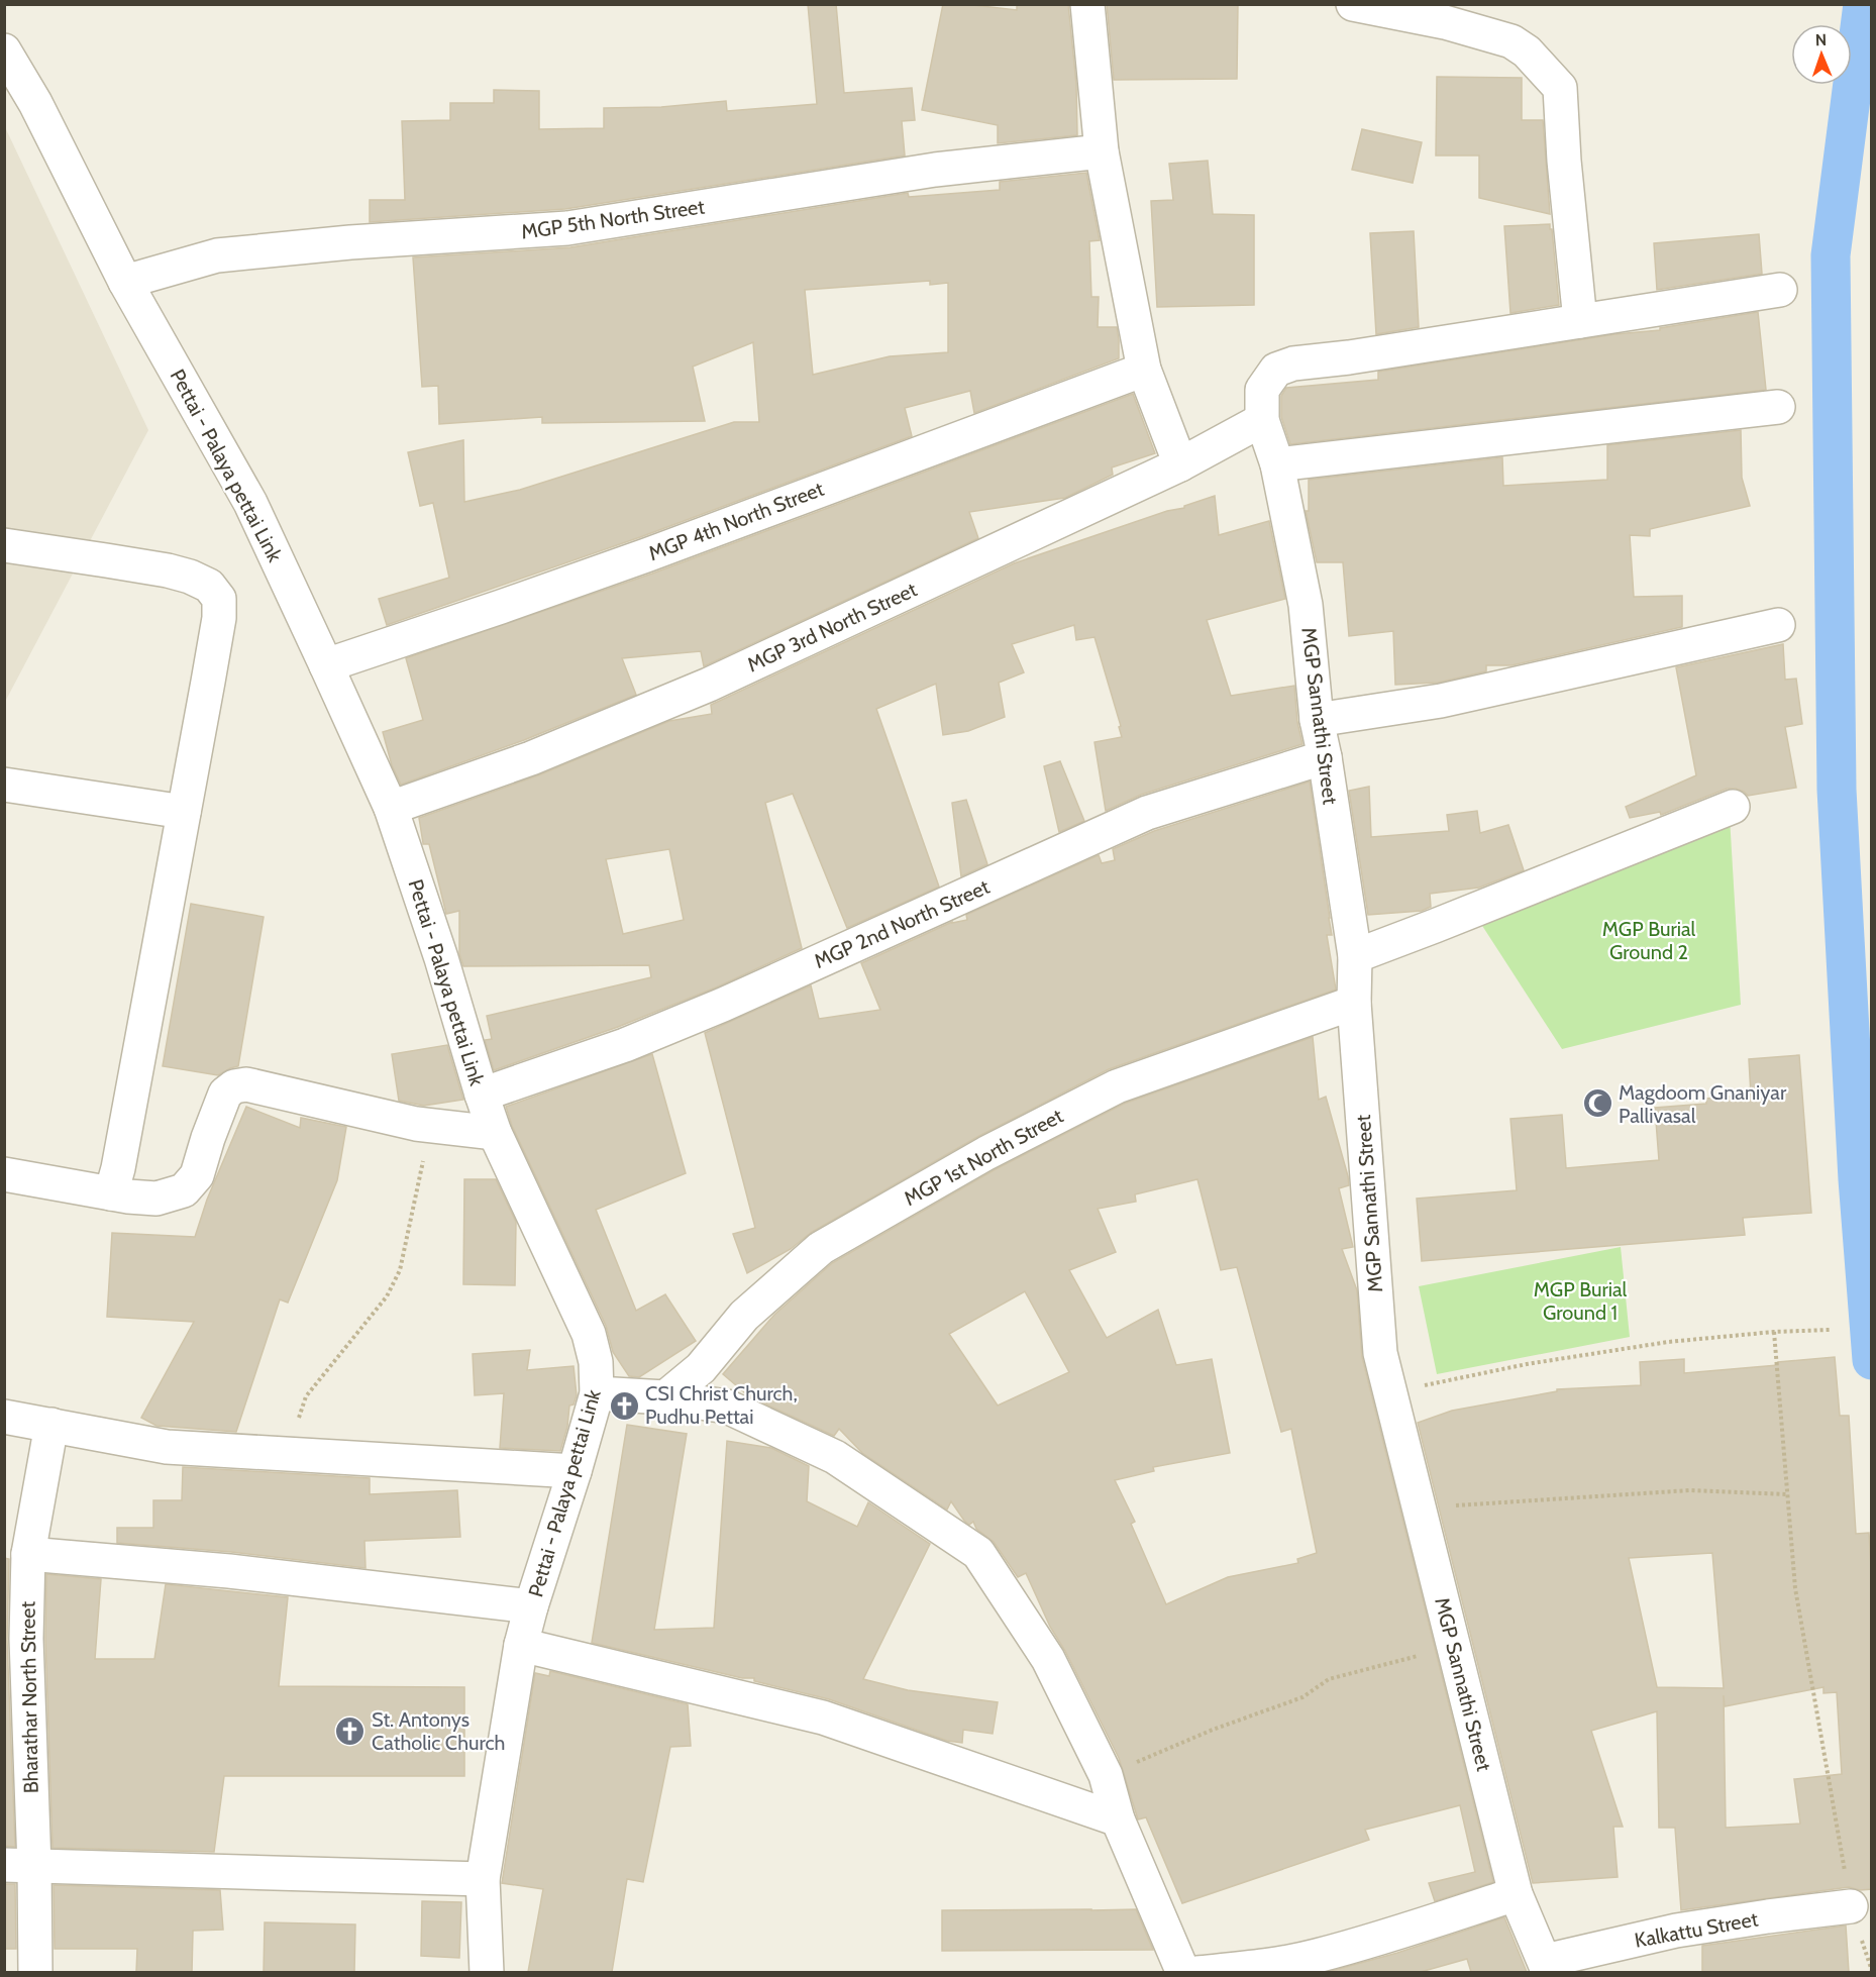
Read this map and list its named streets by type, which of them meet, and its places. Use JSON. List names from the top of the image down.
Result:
{
  "streets": {
    "street": [
      "MGP 5th North Street",
      "Pettai - Palaya pettai Link",
      "MGP 4th North Street",
      "MGP 3rd North Street",
      "MGP Sannathi Street",
      "MGP 2nd North Street",
      "MGP 1st North Street",
      "Bharathar North Street",
      "Kalkattu Street"
    ]
  },
  "crossings": [
    ["MGP 5th North Street", "Pettai - Palaya pettai Link"],
    ["Pettai - Palaya pettai Link", "MGP 4th North Street"],
    ["Pettai - Palaya pettai Link", "MGP 3rd North Street"],
    ["Pettai - Palaya pettai Link", "MGP 2nd North Street"],
    ["MGP 3rd North Street", "MGP Sannathi Street"],
    ["MGP Sannathi Street", "MGP 2nd North Street"],
    ["MGP Sannathi Street", "MGP 1st North Street"],
    ["MGP Sannathi Street", "Kalkattu Street"]
  ],
  "parks": ["MGP Burial Ground 2", "MGP Burial Ground 1"],
  "places": {
    "mosque": ["Magdoom Gnaniyar Pallivasal"],
    "church": ["CSI Christ Church, Pudhu Pettai", "St. Antonys Catholic Church"]
  },
  "north": "top"
}
